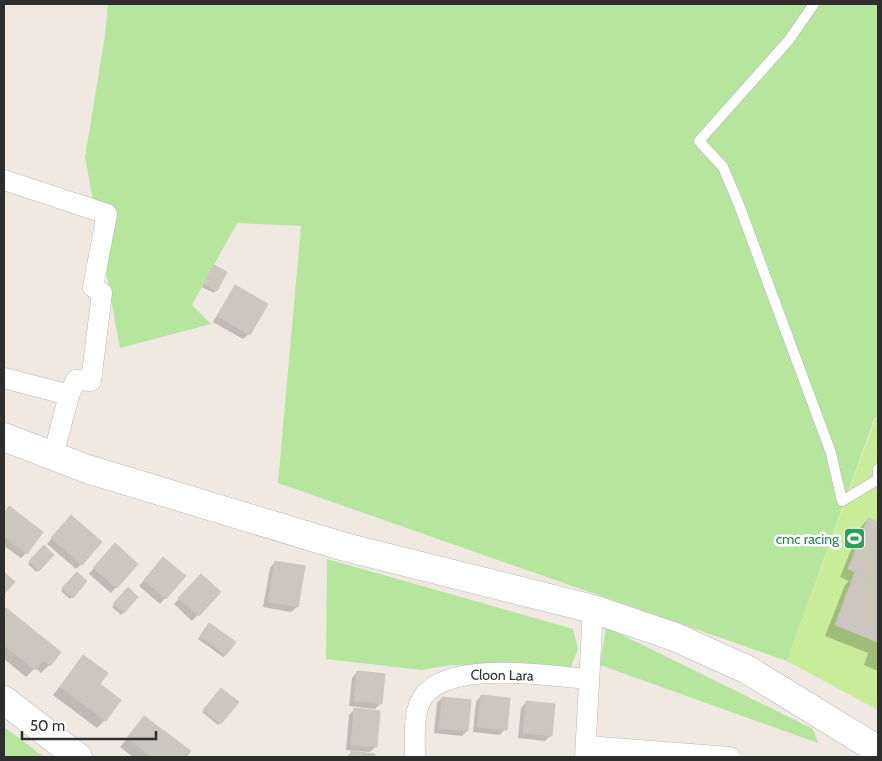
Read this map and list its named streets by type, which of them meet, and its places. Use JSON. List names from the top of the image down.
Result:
{
  "streets": {
    "street": ["Cloon Lara"]
  },
  "places": {
    "sports": ["cmc racing"]
  },
  "scale_bar": "50 m"
}
